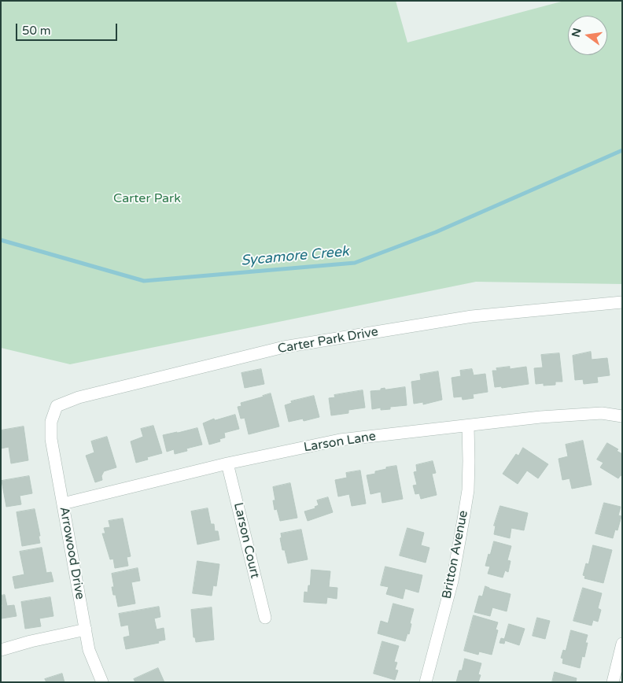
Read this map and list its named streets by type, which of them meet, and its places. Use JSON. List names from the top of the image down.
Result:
{
  "streets": {
    "street": [
      "Carter Park Drive",
      "Larson Lane",
      "Larson Court",
      "Arrowood Drive",
      "Britton Avenue"
    ]
  },
  "crossings": [
    ["Carter Park Drive", "Arrowood Drive"],
    ["Larson Lane", "Larson Court"],
    ["Larson Lane", "Arrowood Drive"],
    ["Larson Lane", "Britton Avenue"]
  ],
  "water": ["Sycamore Creek"],
  "parks": ["Carter Park"],
  "scale_bar": "50 m",
  "north": "left"
}
